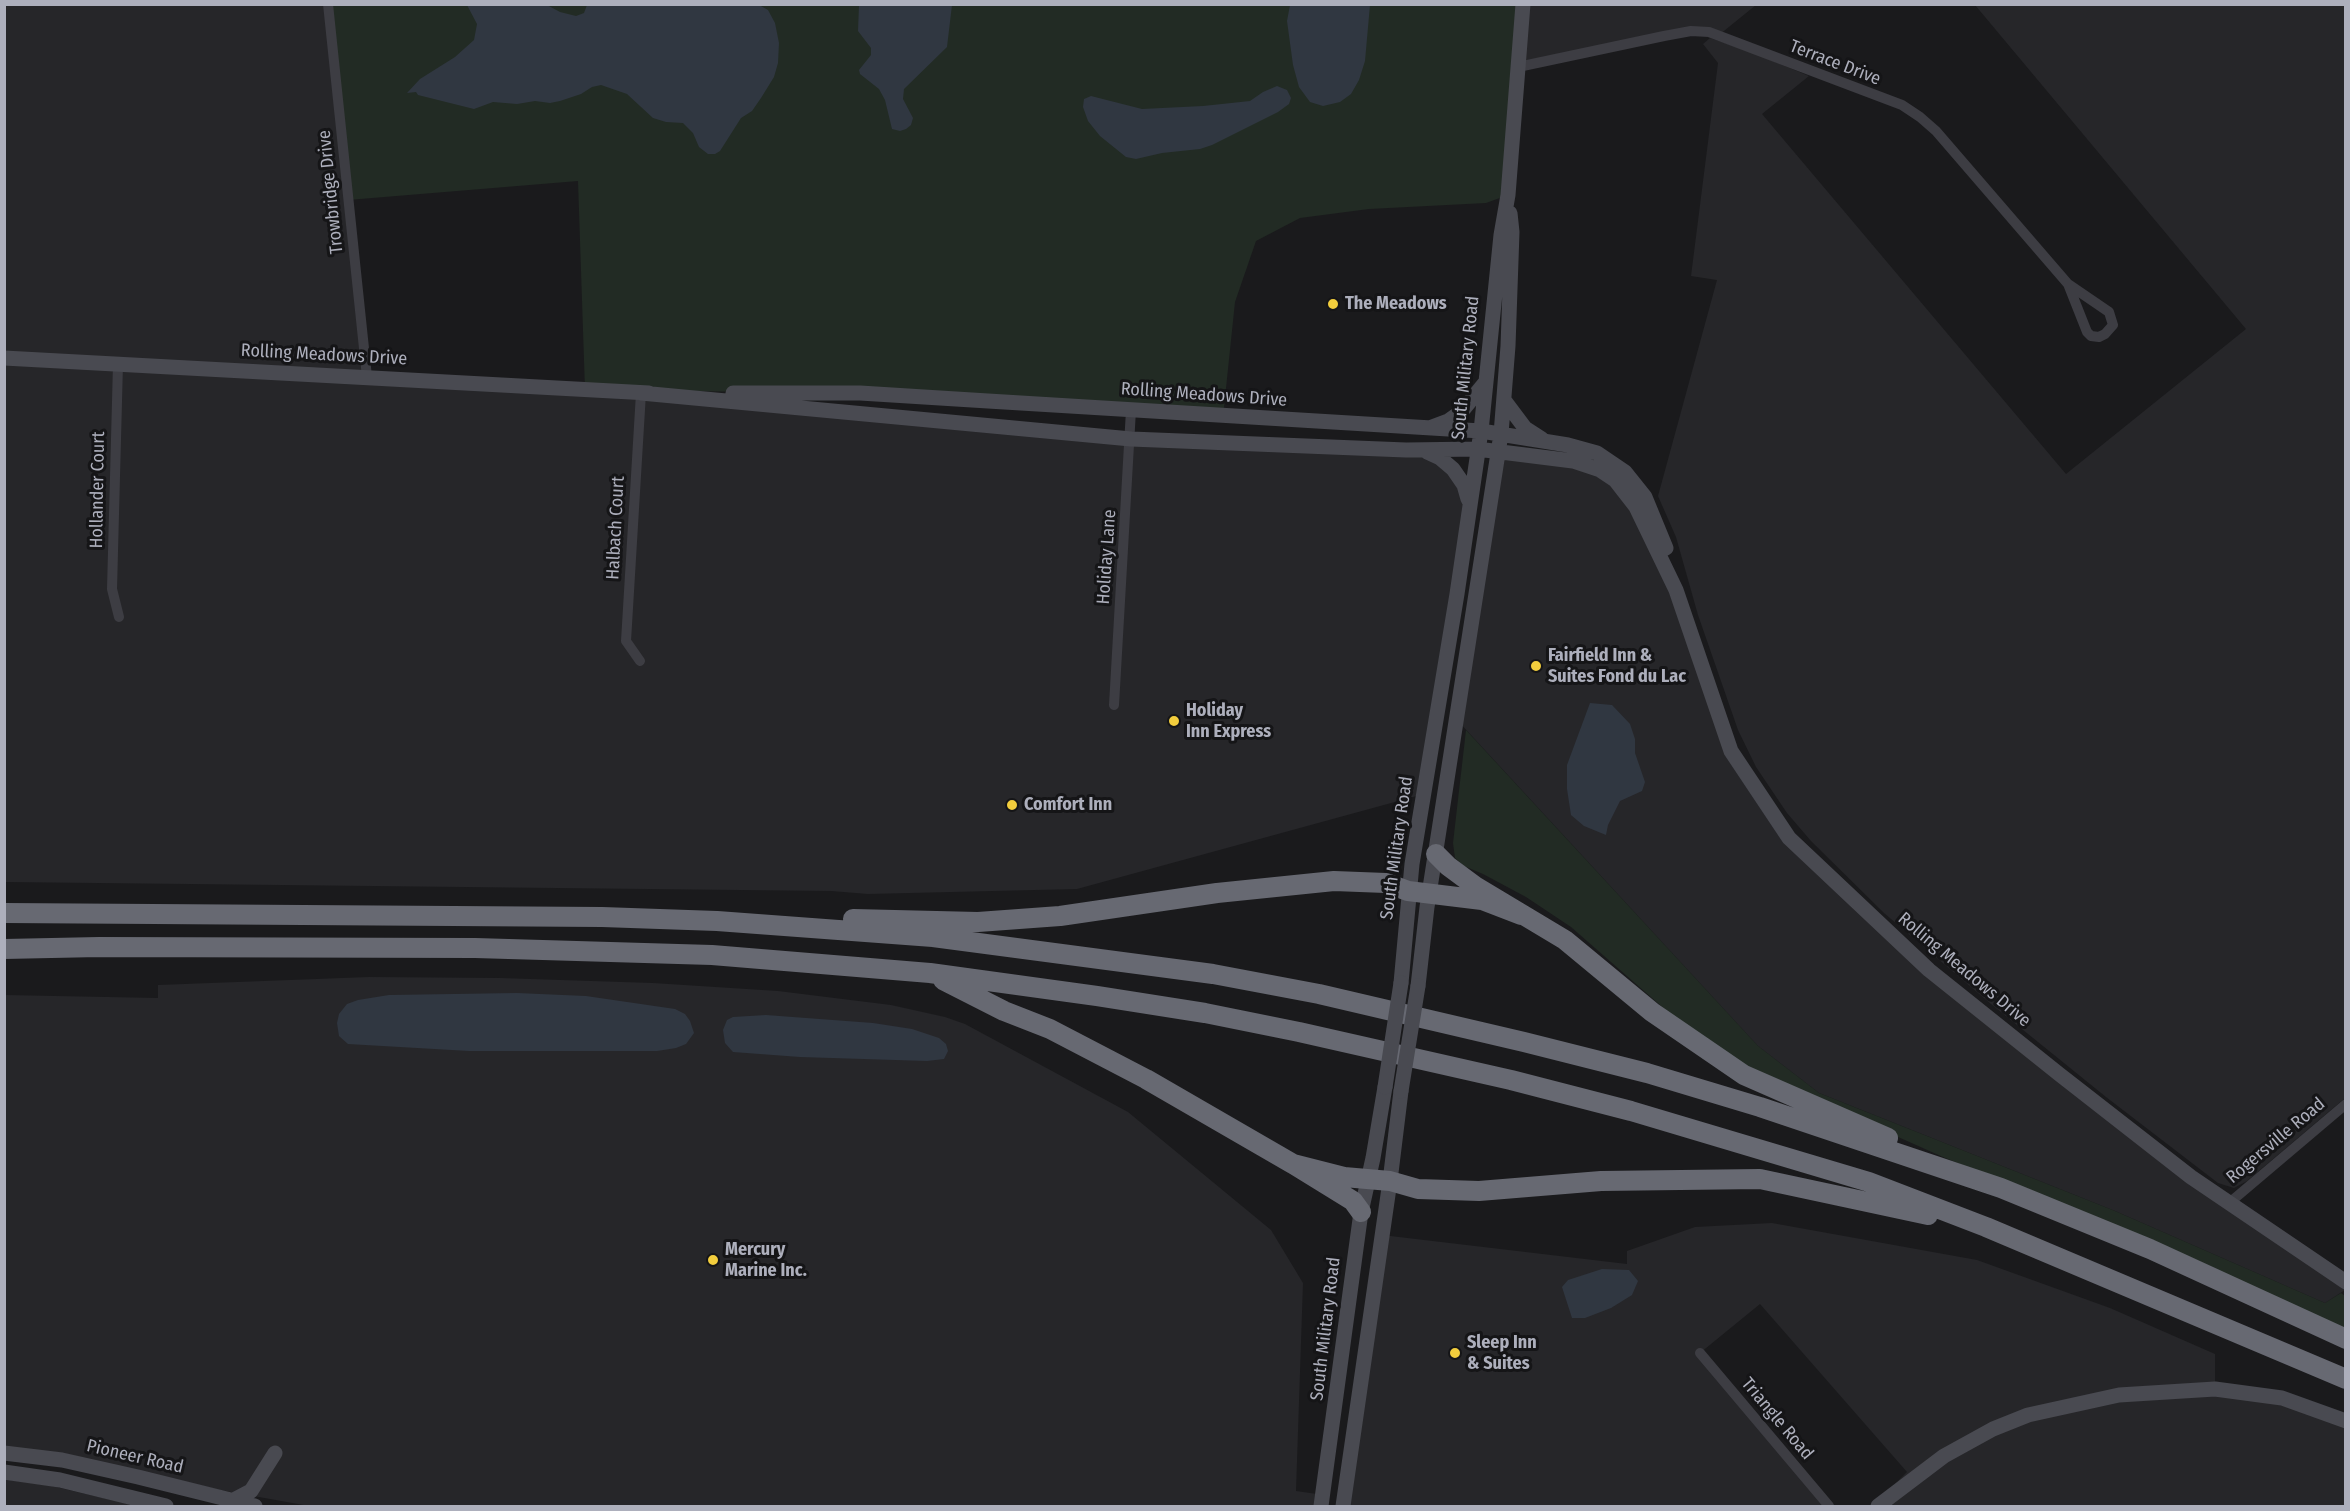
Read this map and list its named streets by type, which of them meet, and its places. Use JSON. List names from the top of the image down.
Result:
{
  "streets": {
    "main road": ["Rolling Meadows Drive", "South Military Road", "Pioneer Road"],
    "street": [
      "Terrace Drive",
      "Trowbridge Drive",
      "Hollander Court",
      "Halbach Court",
      "Holiday Lane",
      "Rogersville Road",
      "Triangle Road"
    ]
  },
  "crossings": [
    ["Terrace Drive", "South Military Road"],
    ["Trowbridge Drive", "Rolling Meadows Drive"],
    ["Rolling Meadows Drive", "South Military Road"],
    ["Rolling Meadows Drive", "Hollander Court"],
    ["Rolling Meadows Drive", "Halbach Court"],
    ["Rolling Meadows Drive", "Holiday Lane"],
    ["Rolling Meadows Drive", "Rogersville Road"]
  ],
  "places": [
    "The Meadows",
    "Fairfield Inn & Suites Fond du Lac",
    "Holiday Inn Express",
    "Comfort Inn",
    "Mercury Marine Inc.",
    "Sleep Inn & Suites"
  ]
}
